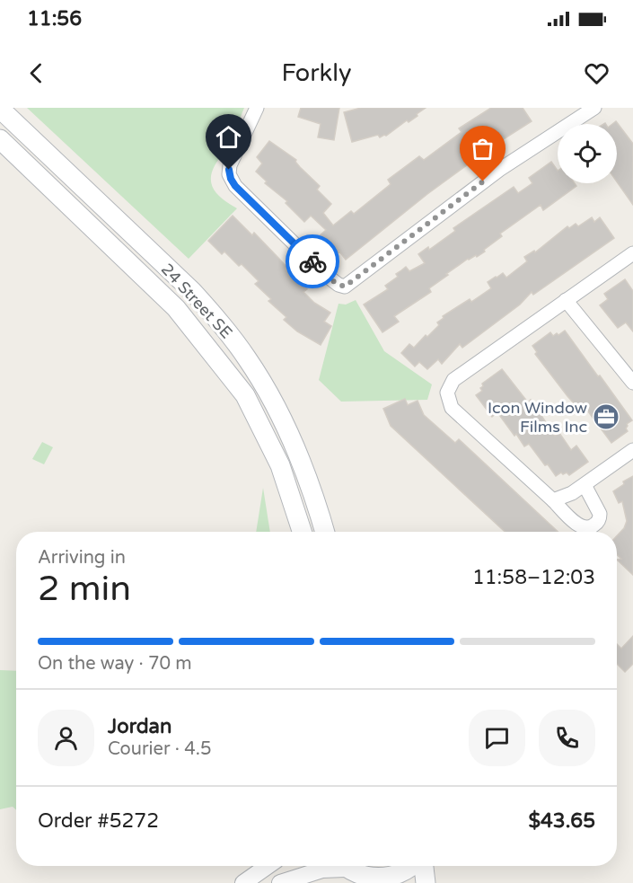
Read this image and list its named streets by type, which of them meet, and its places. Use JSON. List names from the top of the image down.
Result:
{
  "streets": {
    "main road": ["24 Street SE"]
  },
  "places": {
    "office": ["Icon Window Films Inc"]
  },
  "page": {
    "status": "11:56",
    "header": "Forkly",
    "heading": ["2 min", "Arriving in", "11:58–12:03"],
    "panel": [
      "Jordan",
      "Courier · 4.5",
      "Order #5272",
      "$43.65"
    ],
    "bar": "On the way · 70 m"
  }
}
